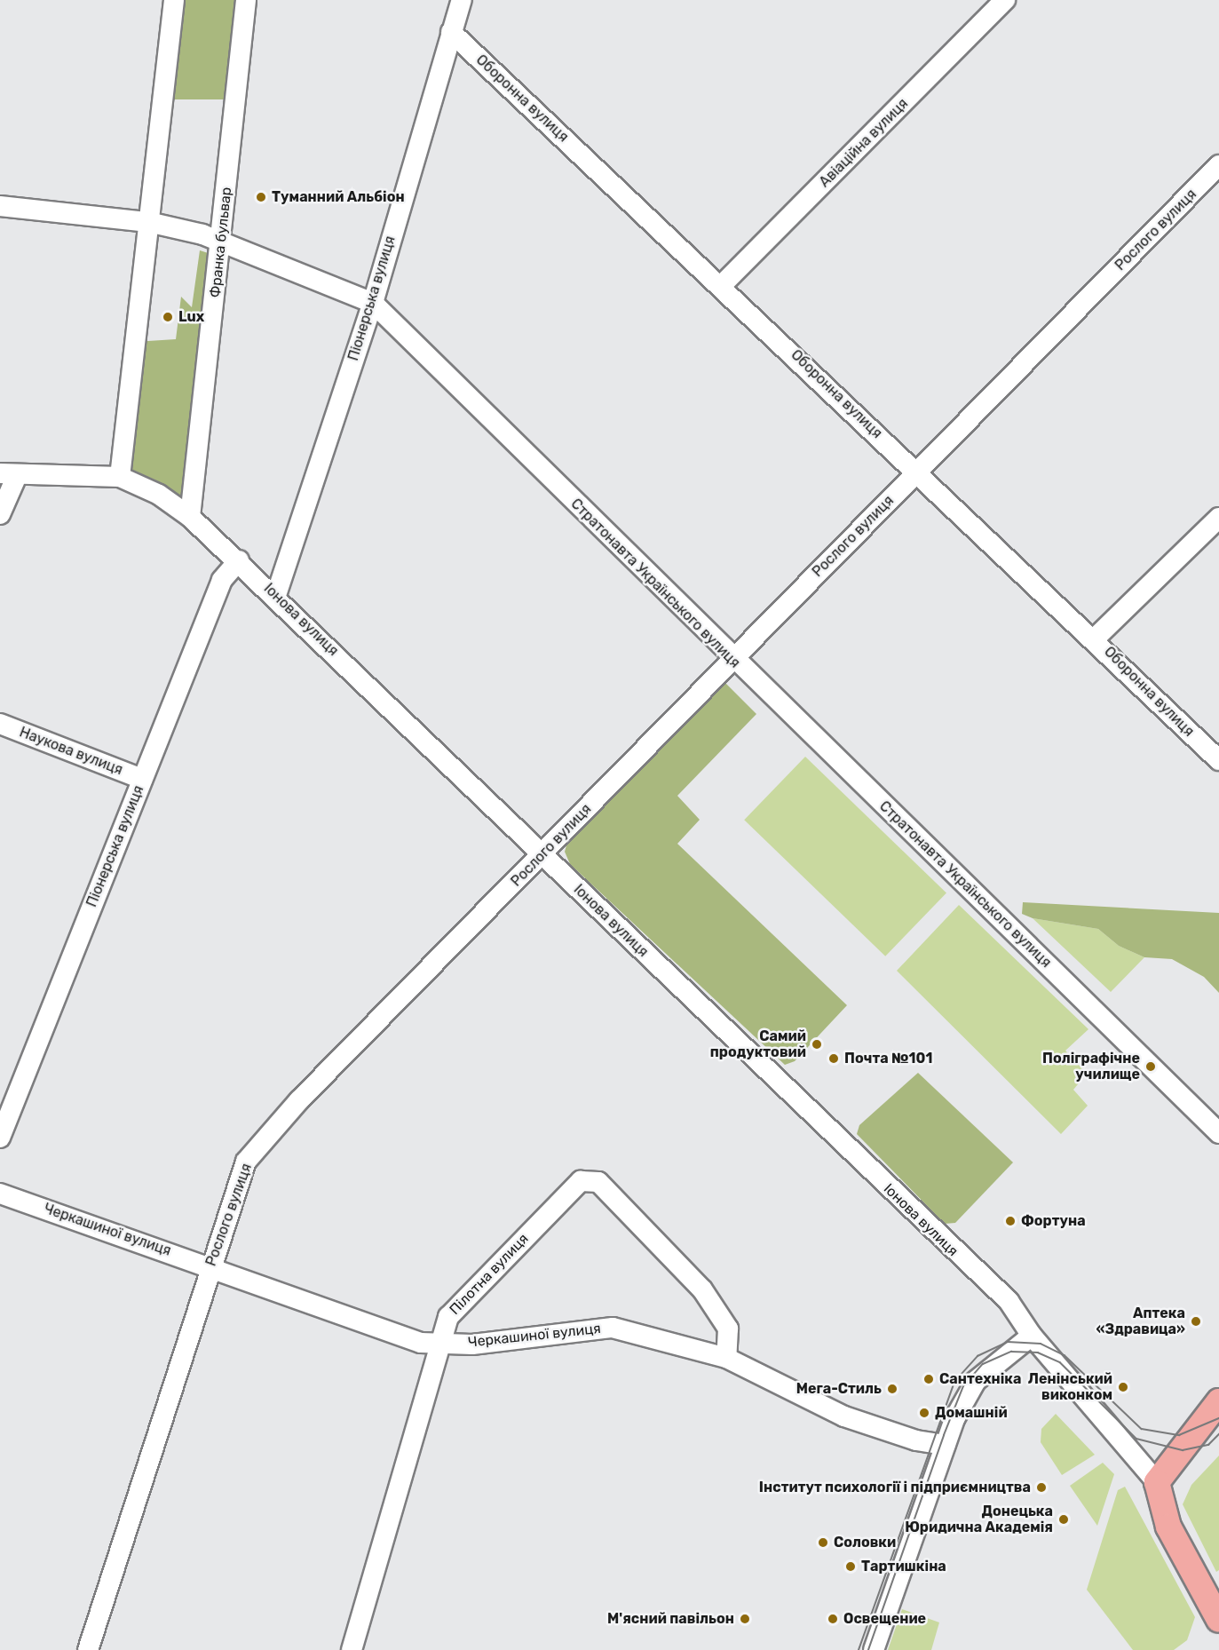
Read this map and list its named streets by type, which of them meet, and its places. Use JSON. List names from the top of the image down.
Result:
{
  "streets": {
    "street": [
      "Оборонна вулиця",
      "Авіаційна вулиця",
      "Рослого вулиця",
      "Франка бульвар",
      "Піонерська вулиця",
      "Стратонавта Українського вулиця",
      "Іонова вулиця",
      "Наукова вулиця",
      "Черкашиної вулиця",
      "Пілотна вулиця"
    ]
  },
  "crossings": [
    ["Оборонна вулиця", "Авіаційна вулиця"],
    ["Оборонна вулиця", "Рослого вулиця"],
    ["Оборонна вулиця", "Піонерська вулиця"],
    ["Рослого вулиця", "Стратонавта Українського вулиця"],
    ["Рослого вулиця", "Іонова вулиця"],
    ["Рослого вулиця", "Черкашиної вулиця"],
    ["Франка бульвар", "Стратонавта Українського вулиця"],
    ["Франка бульвар", "Іонова вулиця"],
    ["Піонерська вулиця", "Стратонавта Українського вулиця"],
    ["Піонерська вулиця", "Іонова вулиця"],
    ["Піонерська вулиця", "Наукова вулиця"],
    ["Черкашиної вулиця", "Пілотна вулиця"]
  ],
  "places": [
    "Туманний Альбіон",
    "Lux",
    "Самий продуктовий",
    "Почта №101",
    "Поліграфічне училище",
    "Фортуна",
    "Аптека «Здравица»",
    "Сантехніка",
    "Ленінський виконком",
    "Мега-Стиль",
    "Домашній",
    "Інститут психології і підприємництва",
    "Донецька Юридична Академія",
    "Соловки",
    "Тартишкіна",
    "М'ясний павільон",
    "Освещение"
  ]
}
